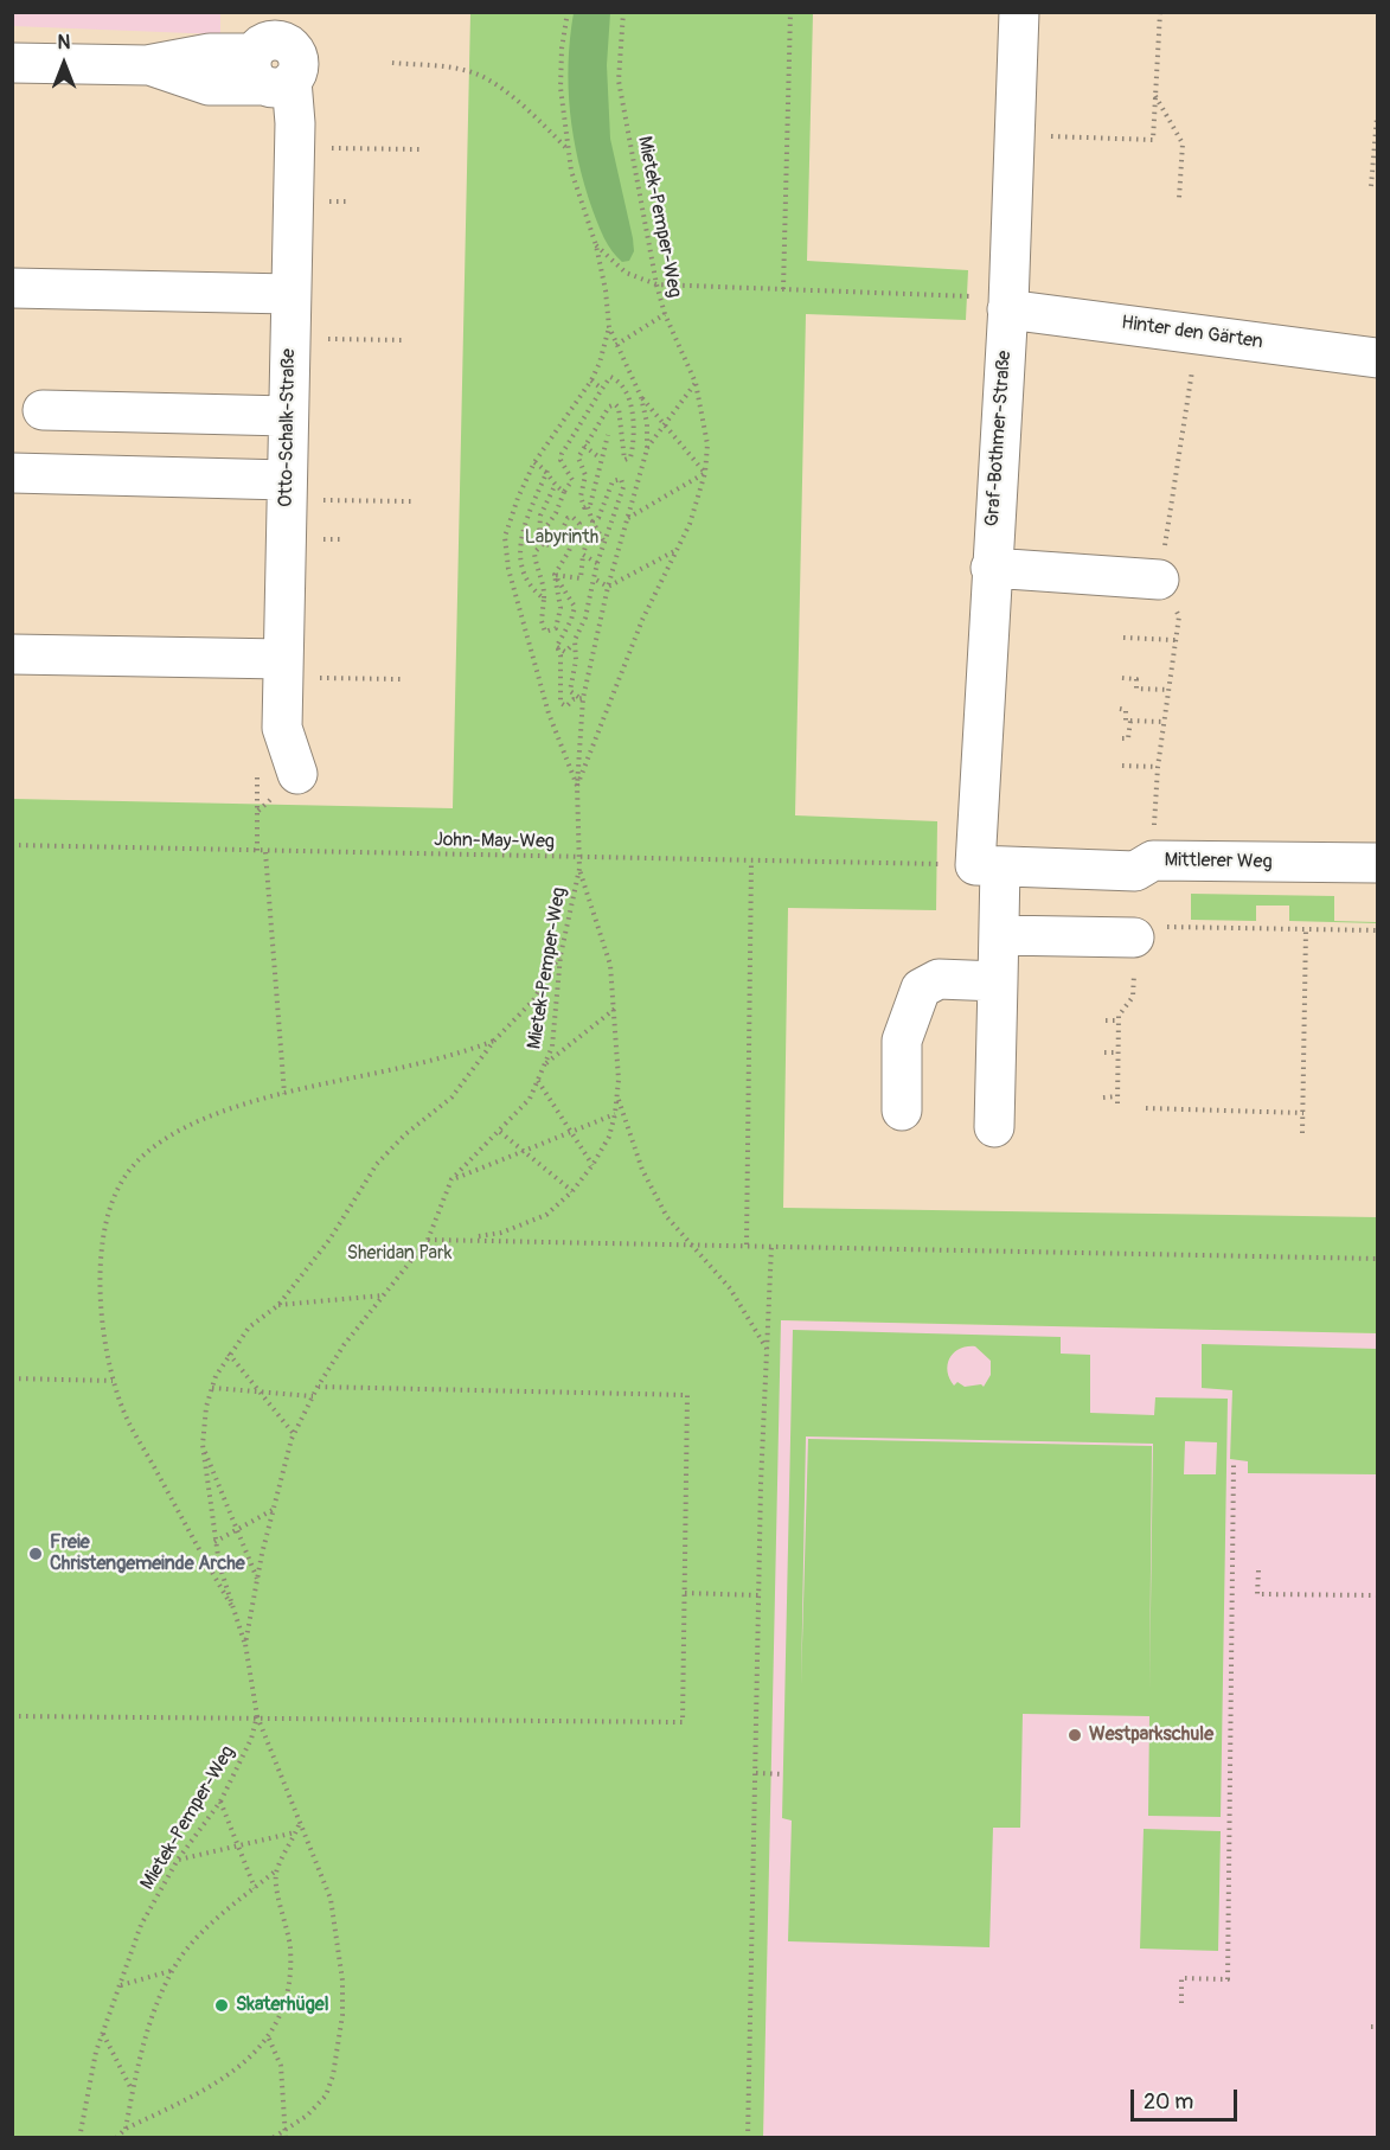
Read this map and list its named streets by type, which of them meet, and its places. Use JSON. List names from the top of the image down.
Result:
{
  "streets": {
    "street": [
      "Hinter den Gärten",
      "Otto-Schalk-Straße",
      "Graf-Bothmer-Straße",
      "Mittlerer Weg"
    ],
    "path": ["Mietek-Pemper-Weg", "John-May-Weg"]
  },
  "crossings": [
    ["Mietek-Pemper-Weg", "John-May-Weg"],
    ["Hinter den Gärten", "Graf-Bothmer-Straße"],
    ["Graf-Bothmer-Straße", "John-May-Weg"],
    ["Graf-Bothmer-Straße", "Mittlerer Weg"],
    ["John-May-Weg", "Mittlerer Weg"]
  ],
  "parks": ["Labyrinth", "Sheridan Park"],
  "places": ["Freie Christengemeinde Arche", "Westparkschule", "Skaterhügel"],
  "scale_bar": "20 m",
  "north": "top"
}
